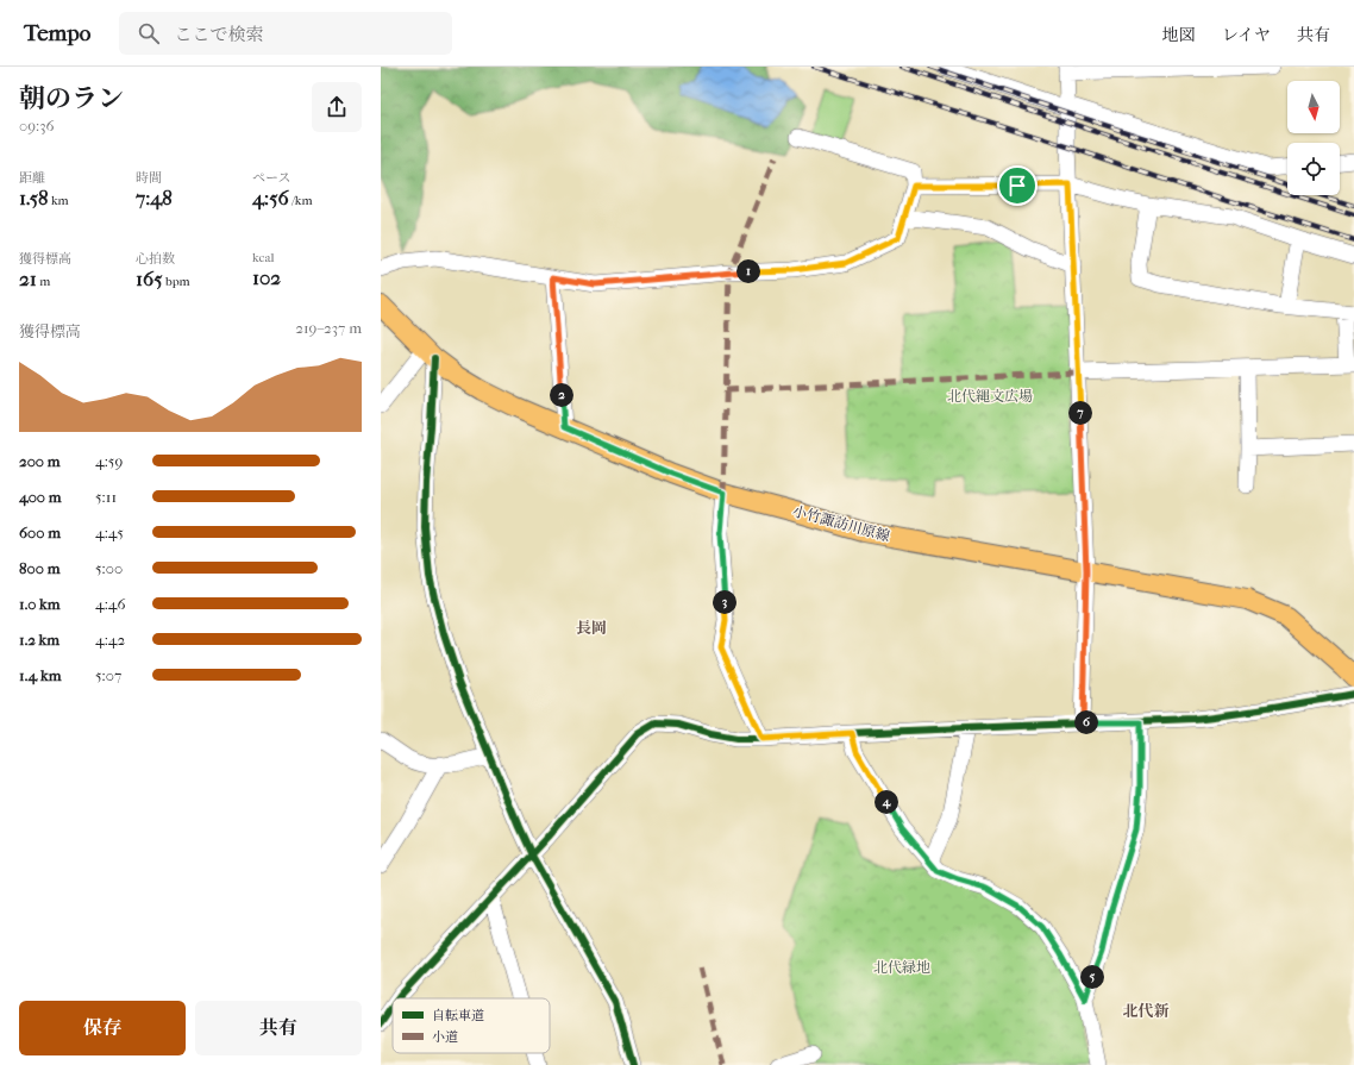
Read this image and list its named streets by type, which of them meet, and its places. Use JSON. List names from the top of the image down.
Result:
{
  "streets": {
    "main road": ["小竹諏訪川原線"]
  },
  "districts": ["長岡", "北代新"],
  "parks": ["北代縄文広場", "北代緑地"],
  "legend": ["自転車道", "小道"],
  "north": "bottom",
  "page": {
    "header": "Tempo",
    "search": "ここで検索",
    "nav": ["地図", "レイヤ", "共有"],
    "heading": ["朝のラン", "09:36"],
    "stats": [
      ["距離", "1.58 km"],
      ["時間", "7:48"],
      ["ペース", "4:56 /km"],
      ["獲得標高", "21 m"],
      ["心拍数", "165 bpm"],
      ["kcal", "102"]
    ],
    "pins": [
      "1",
      "2",
      "7",
      "3",
      "6",
      "4",
      "5"
    ],
    "chart": ["獲得標高", "219–237 m"],
    "list": [
      {
        "name": "200 m",
        "note": "4:59"
      },
      {
        "name": "400 m",
        "note": "5:11"
      },
      {
        "name": "600 m",
        "note": "4:45"
      },
      {
        "name": "800 m",
        "note": "5:00"
      },
      {
        "name": "1.0 km",
        "note": "4:46"
      },
      {
        "name": "1.2 km",
        "note": "4:42"
      },
      {
        "name": "1.4 km",
        "note": "5:07"
      }
    ],
    "buttons": ["保存", "共有"]
  }
}
